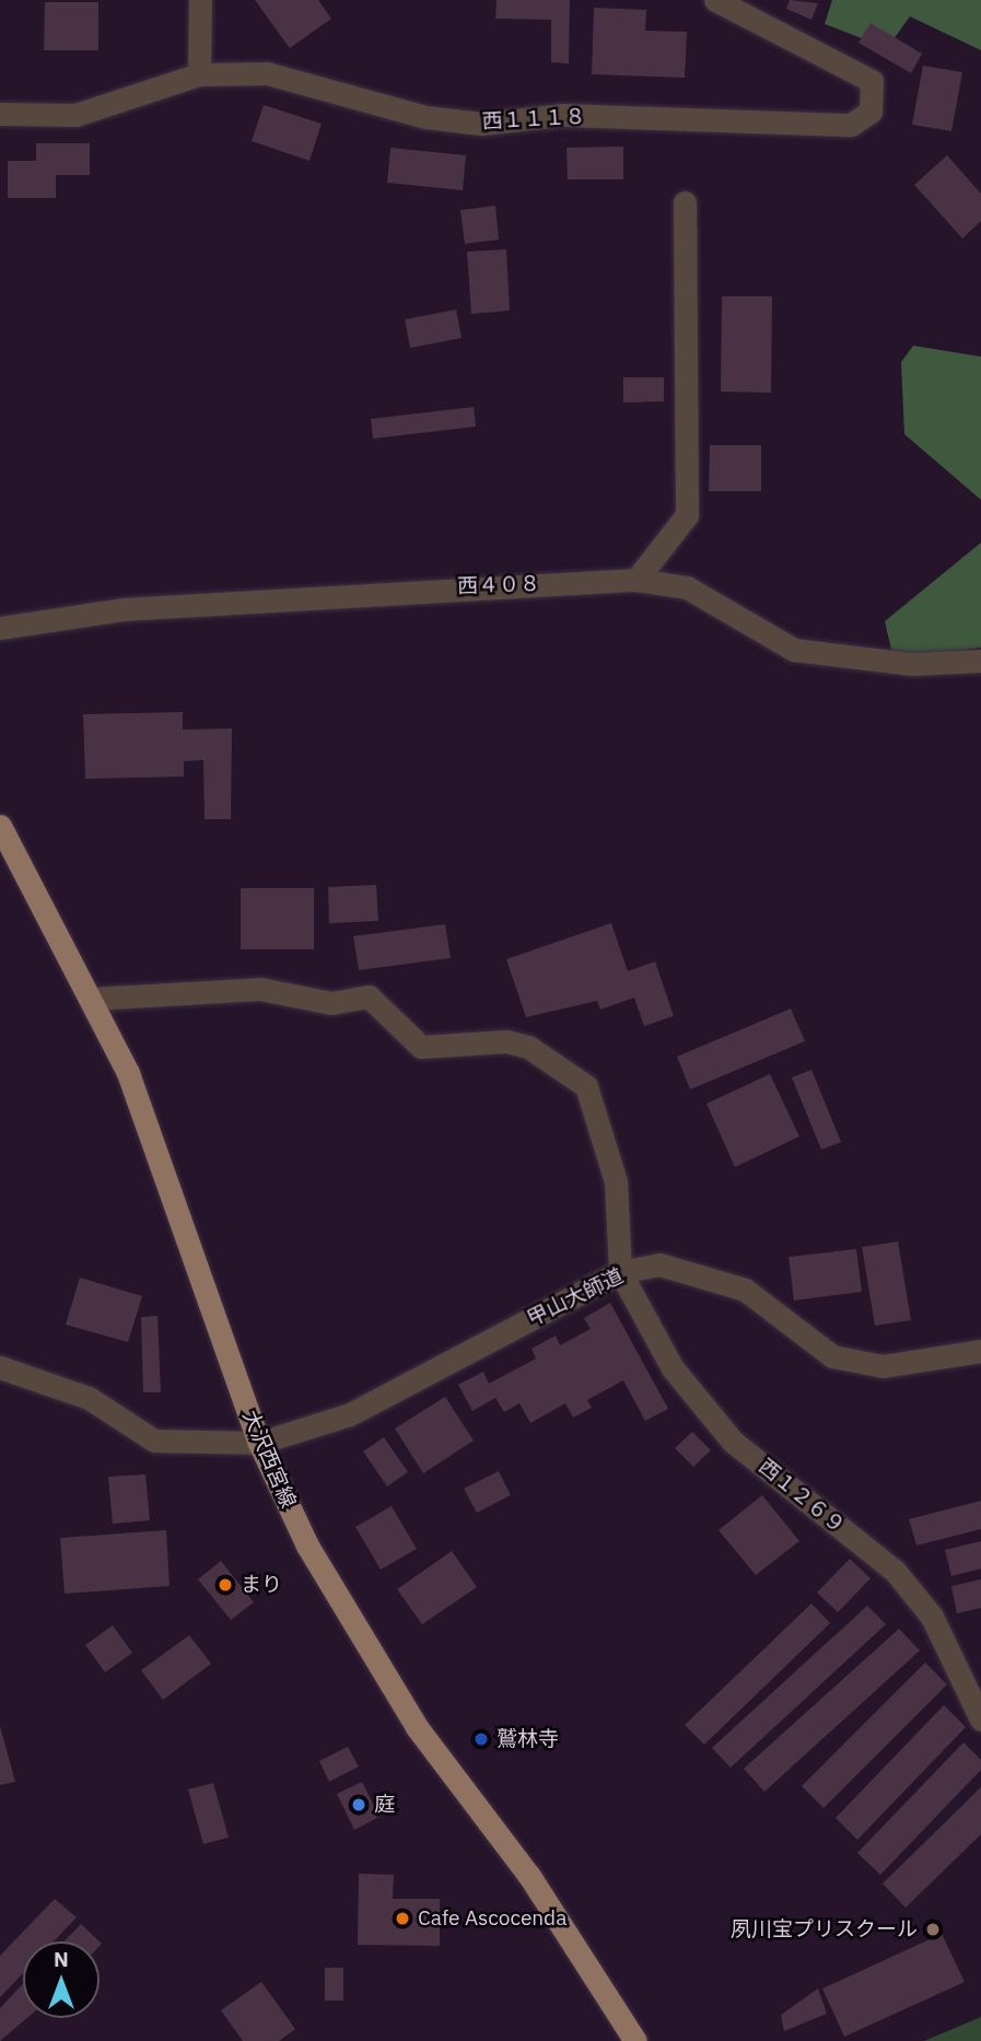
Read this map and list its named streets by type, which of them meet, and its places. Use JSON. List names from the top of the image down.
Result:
{
  "streets": {
    "main road": ["大沢西宮線"],
    "street": [
      "西１１１８",
      "西４０８",
      "甲山大師道",
      "西１２６９"
    ]
  },
  "crossings": [
    ["甲山大師道", "大沢西宮線"],
    ["甲山大師道", "西１２６９"]
  ],
  "places": [
    "まり",
    "鷲林寺",
    "庭",
    "Cafe Ascocenda",
    "夙川宝プリスクール"
  ],
  "north": "top"
}
